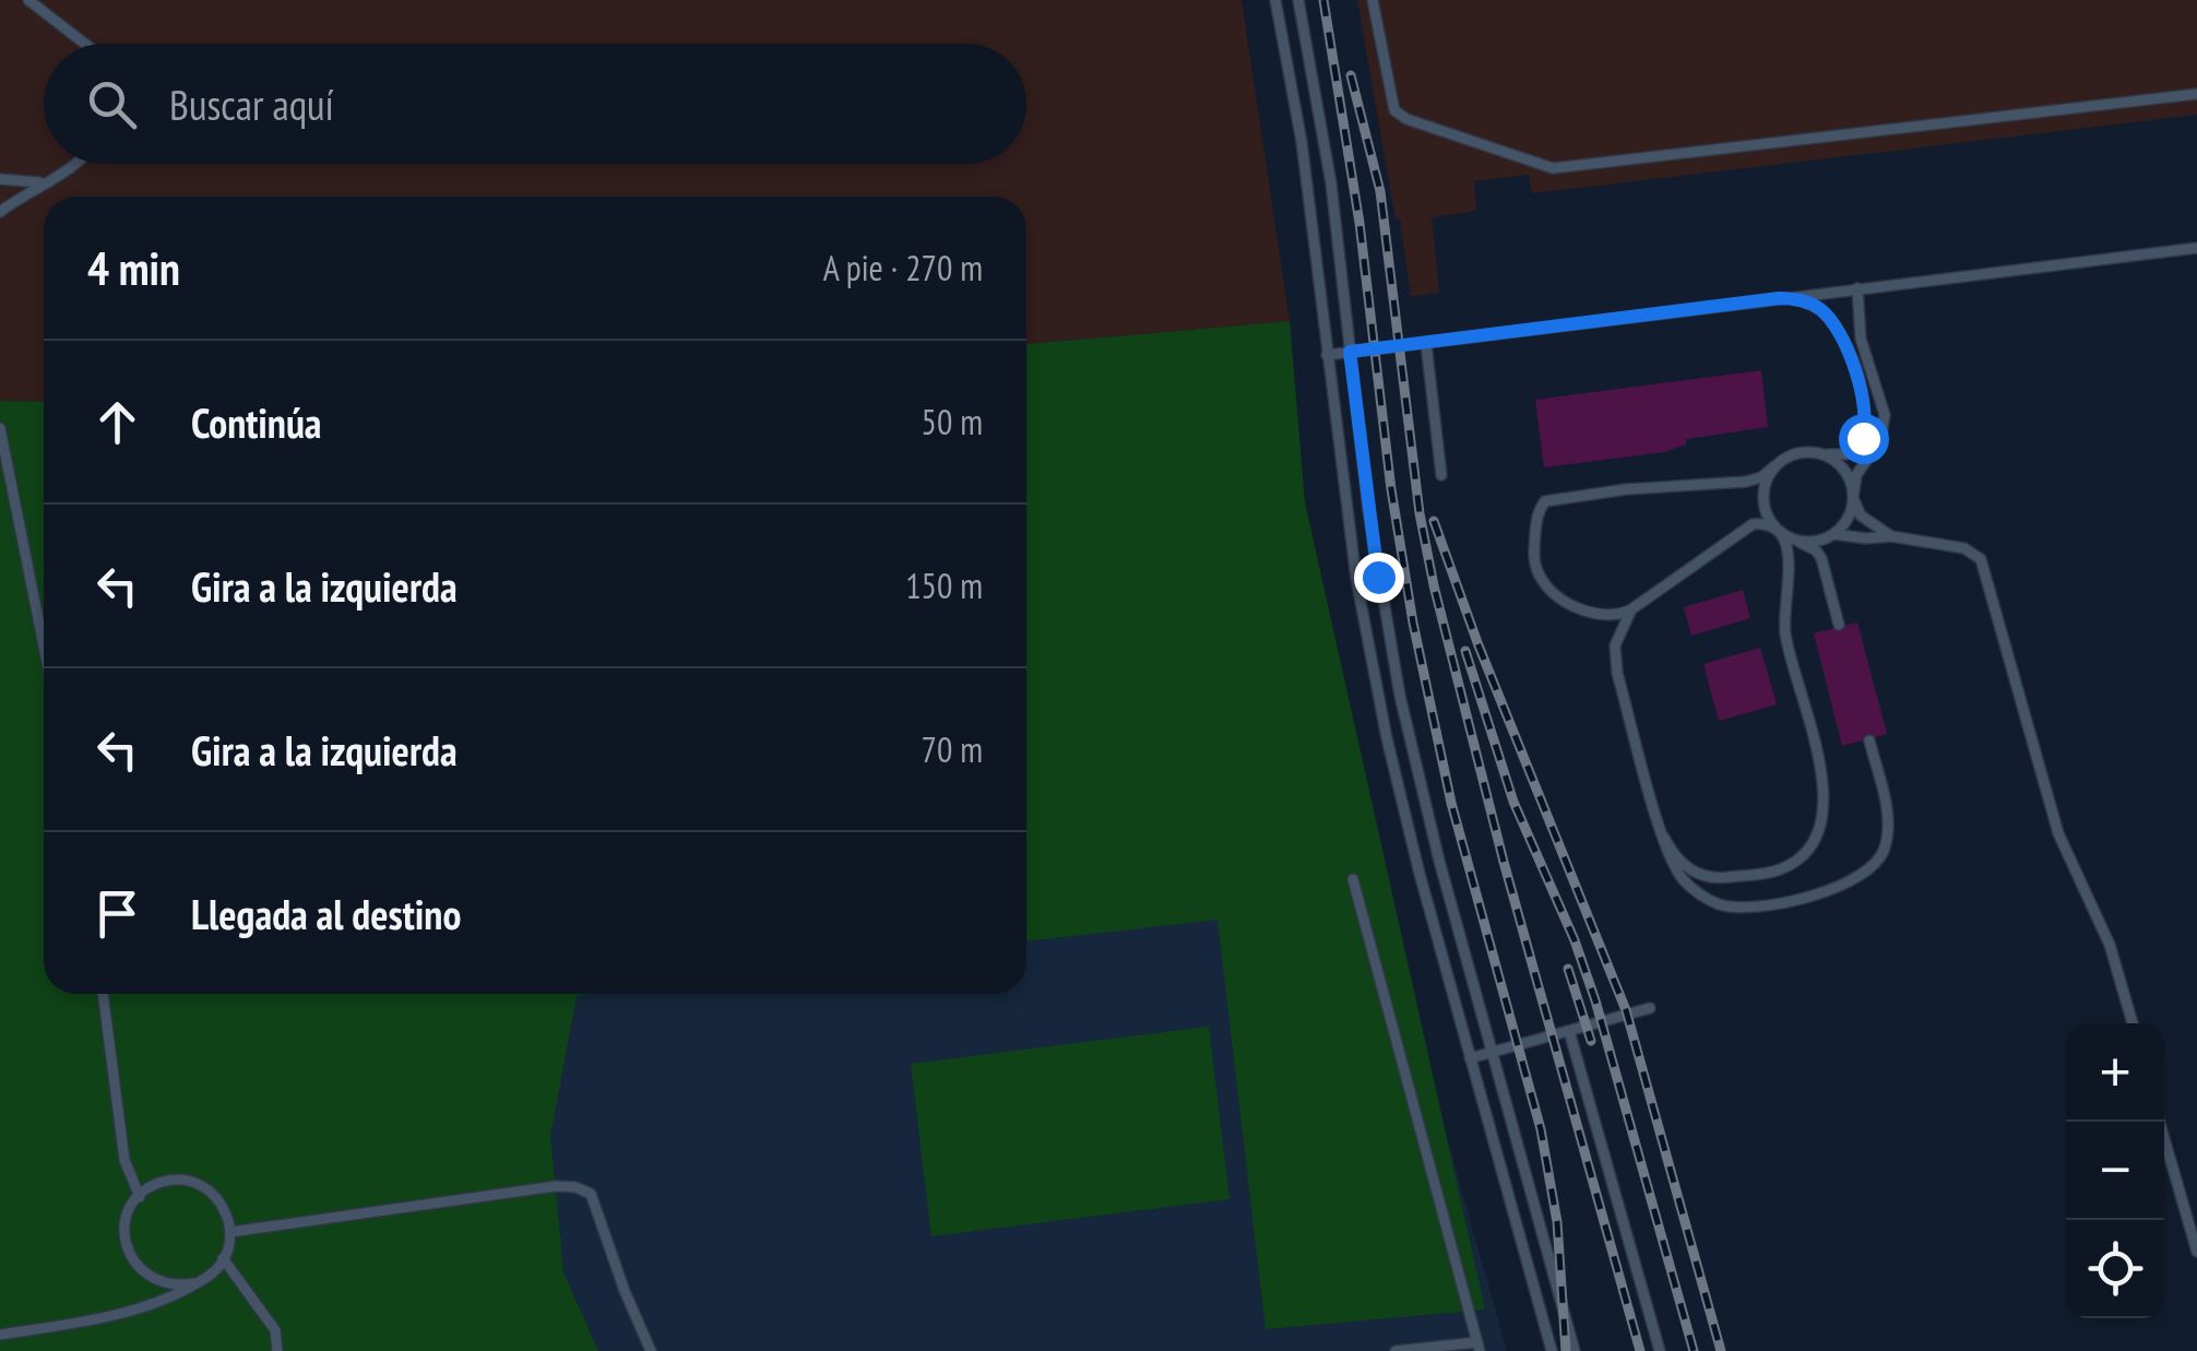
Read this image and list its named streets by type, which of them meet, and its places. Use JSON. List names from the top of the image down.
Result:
{
  "page": {
    "search": "Buscar aquí",
    "heading": ["4 min", "A pie · 270 m"],
    "list": [
      ["Continúa", "50 m"],
      ["Gira a la izquierda", "150 m"],
      ["Gira a la izquierda", "70 m"],
      "Llegada al destino"
    ],
    "map_buttons": ["+", "−"]
  }
}
